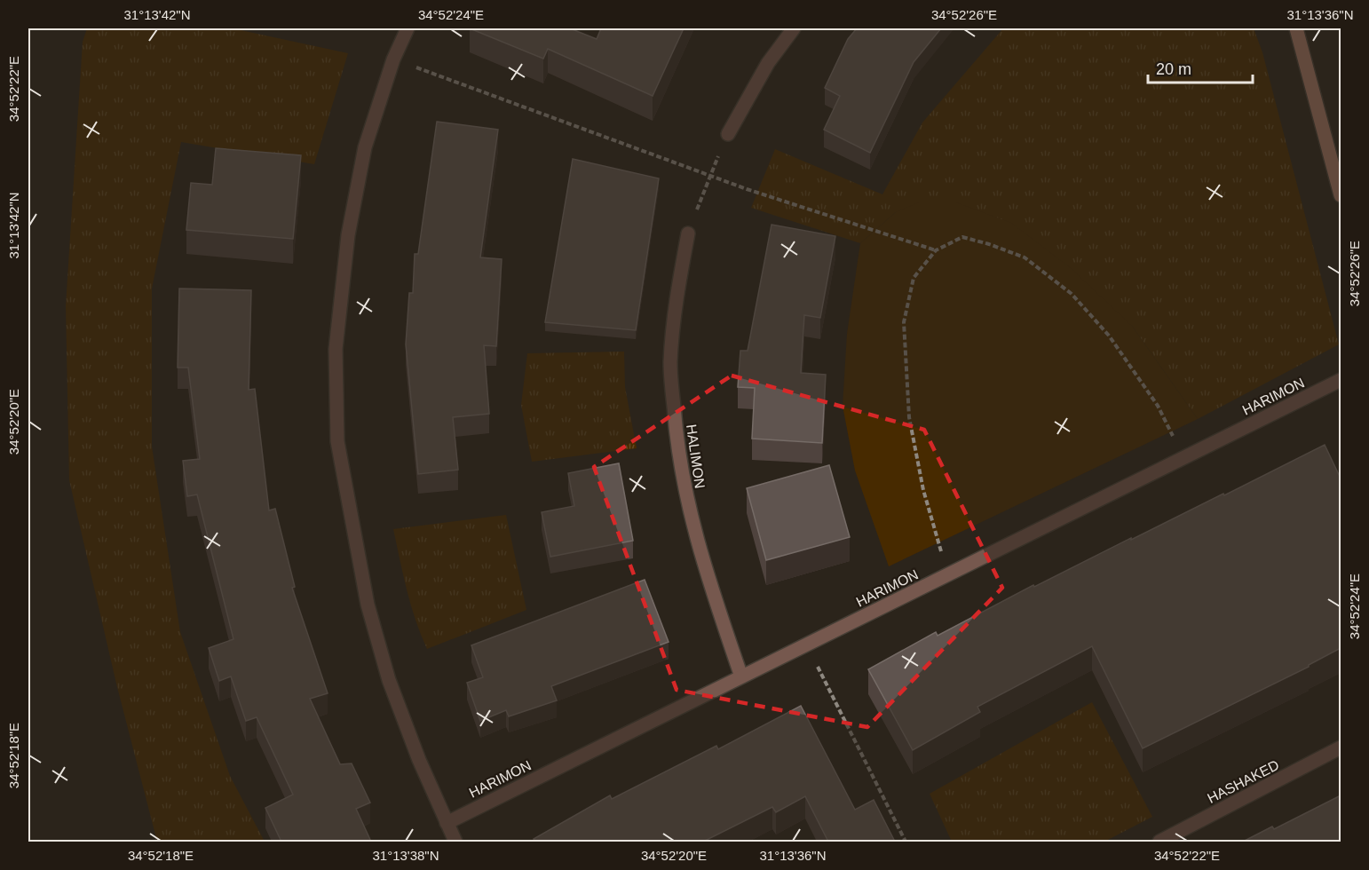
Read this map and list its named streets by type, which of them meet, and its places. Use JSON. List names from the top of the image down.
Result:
{
  "streets": {
    "street": ["HARIMON", "HALIMON", "HASHAKED"]
  },
  "crossings": [
    ["HARIMON", "HALIMON"]
  ],
  "scale_bar": "20 m",
  "coordinates": [
    "31°13'42\"N",
    "34°52'24\"E",
    "34°52'26\"E",
    "31°13'36\"N",
    "34°52'22\"E",
    "34°52'20\"E",
    "34°52'18\"E",
    "31°13'38\"N"
  ]
}
